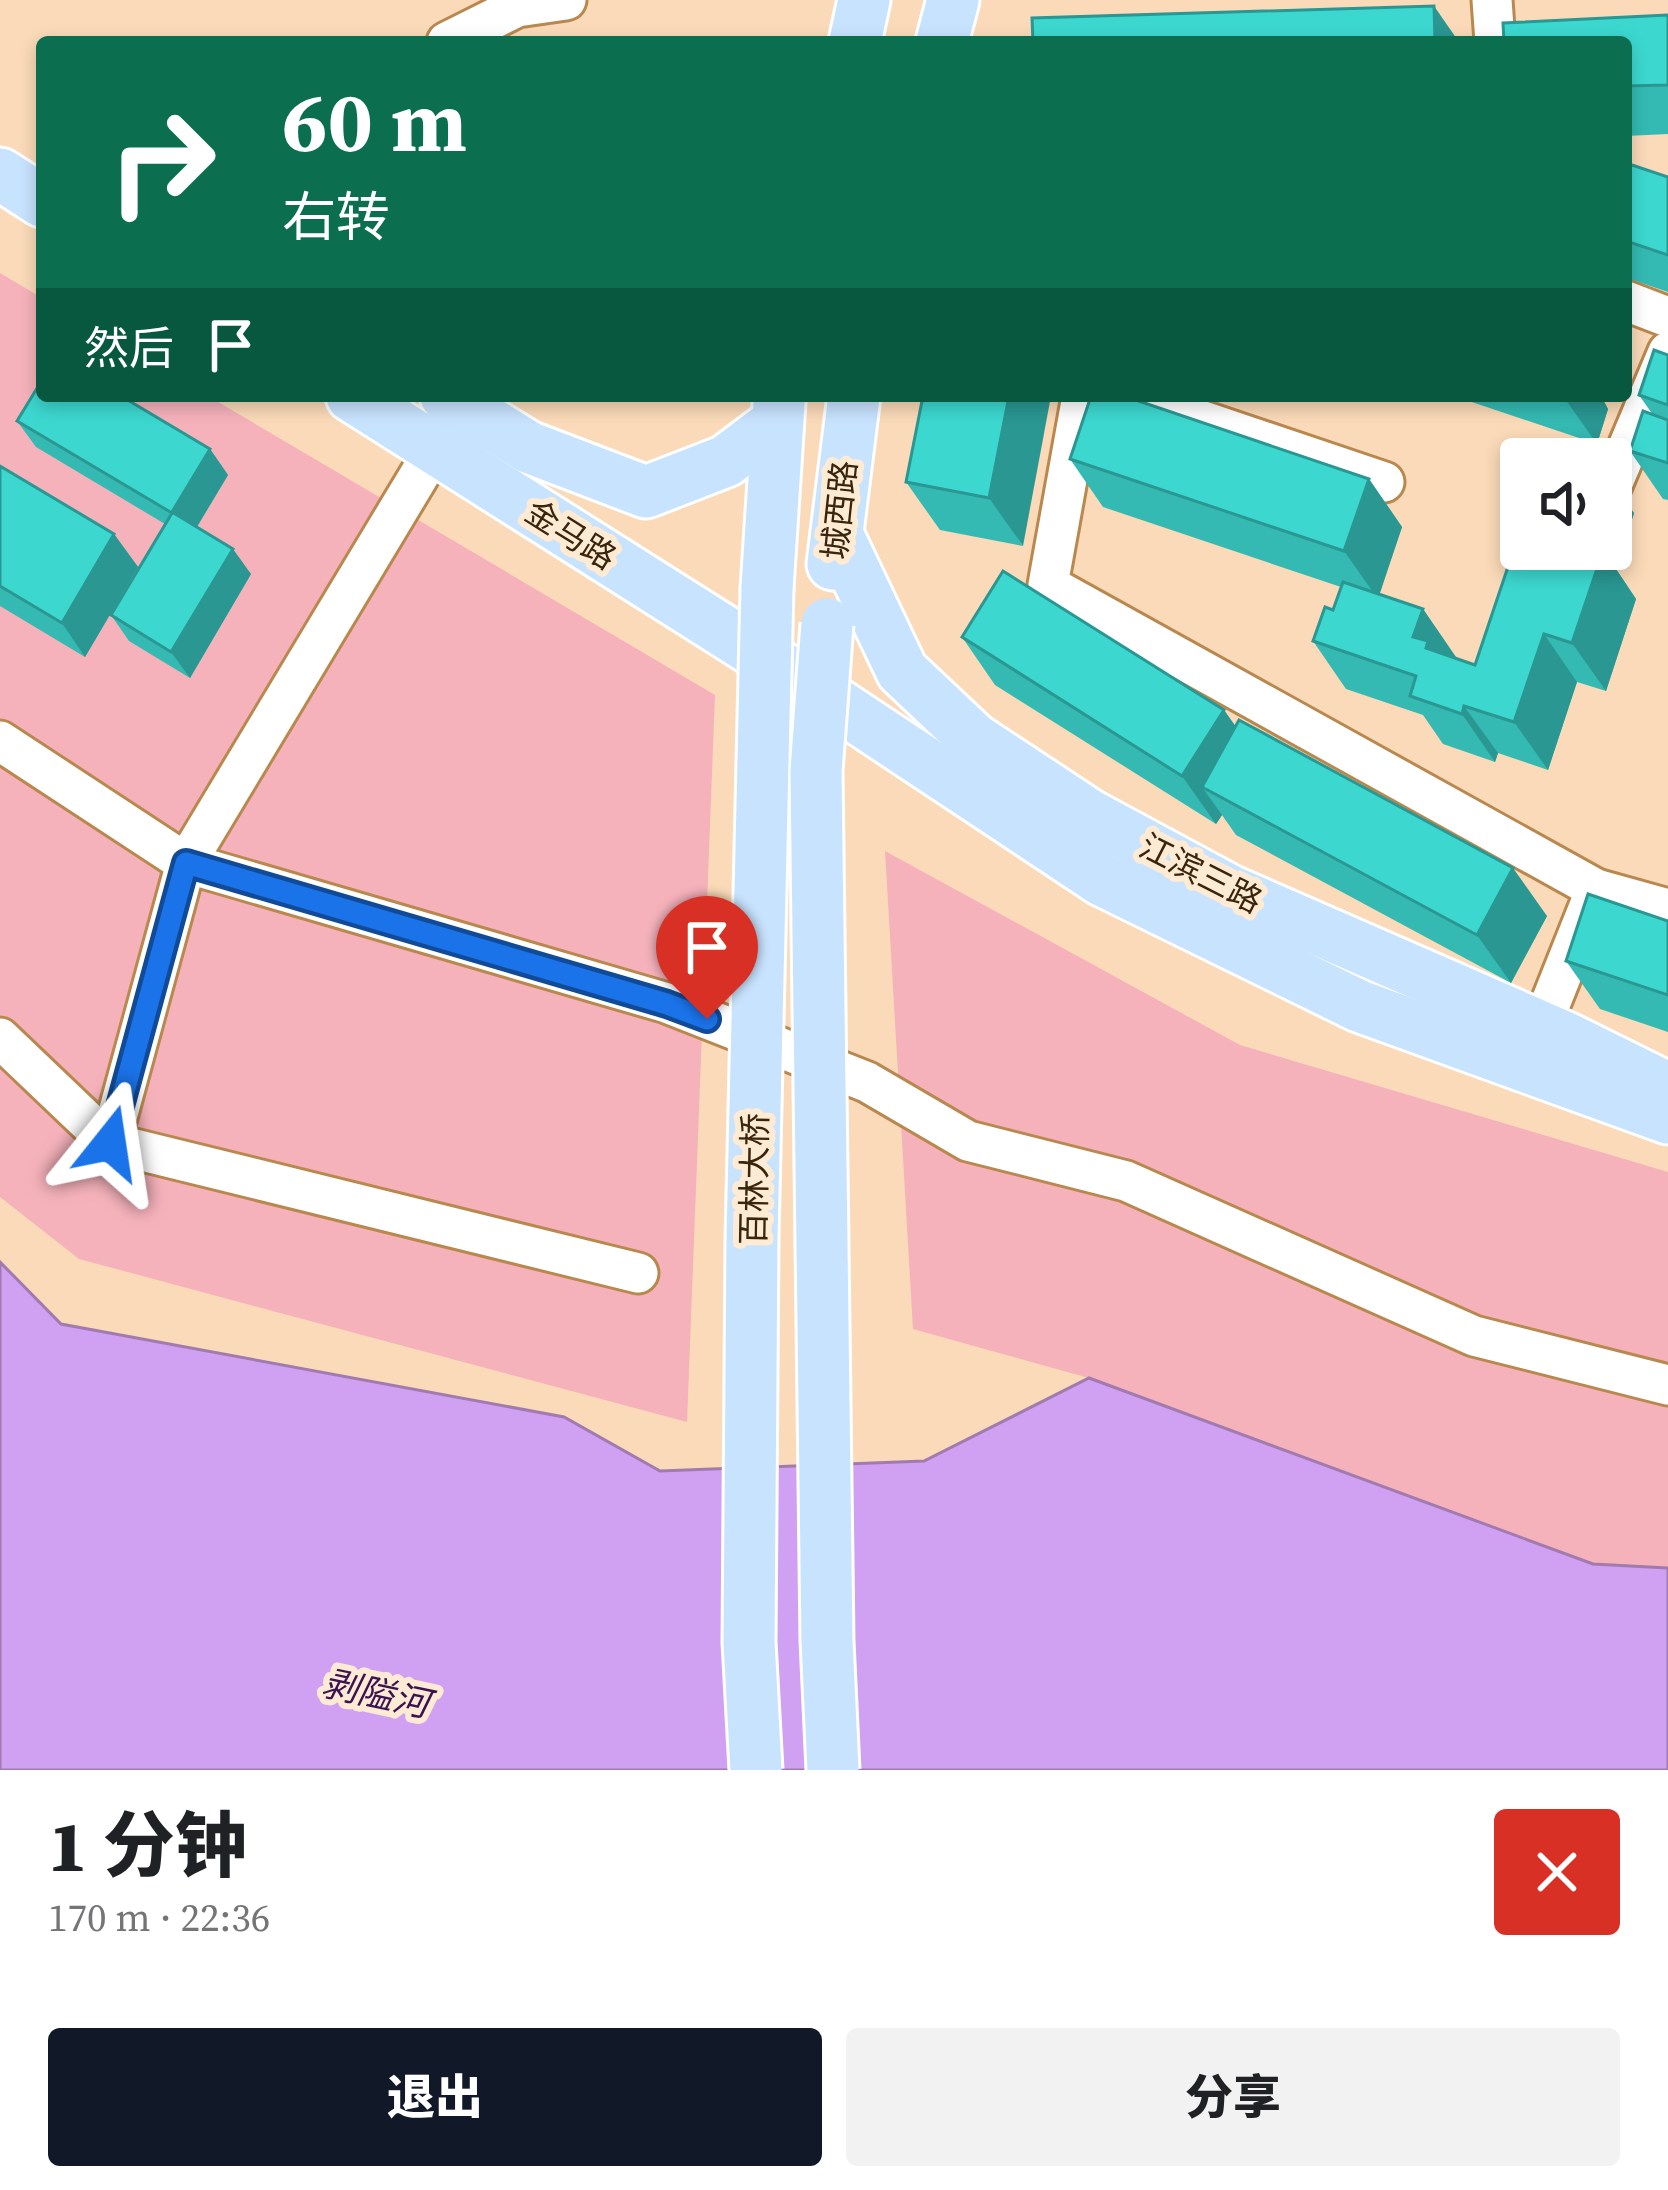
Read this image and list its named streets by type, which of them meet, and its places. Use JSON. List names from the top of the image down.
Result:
{
  "streets": {
    "main road": [
      "城西路",
      "金马路",
      "江滨三路",
      "百林大桥"
    ]
  },
  "crossings": [
    ["城西路", "江滨三路"],
    ["城西路", "百林大桥"],
    ["金马路", "江滨三路"]
  ],
  "water": ["剥隘河"],
  "page": {
    "turn": ["60 m", "右转"],
    "then": "然后",
    "heading": ["1 分钟", "170 m · 22:36"],
    "buttons": ["退出", "分享"]
  }
}
